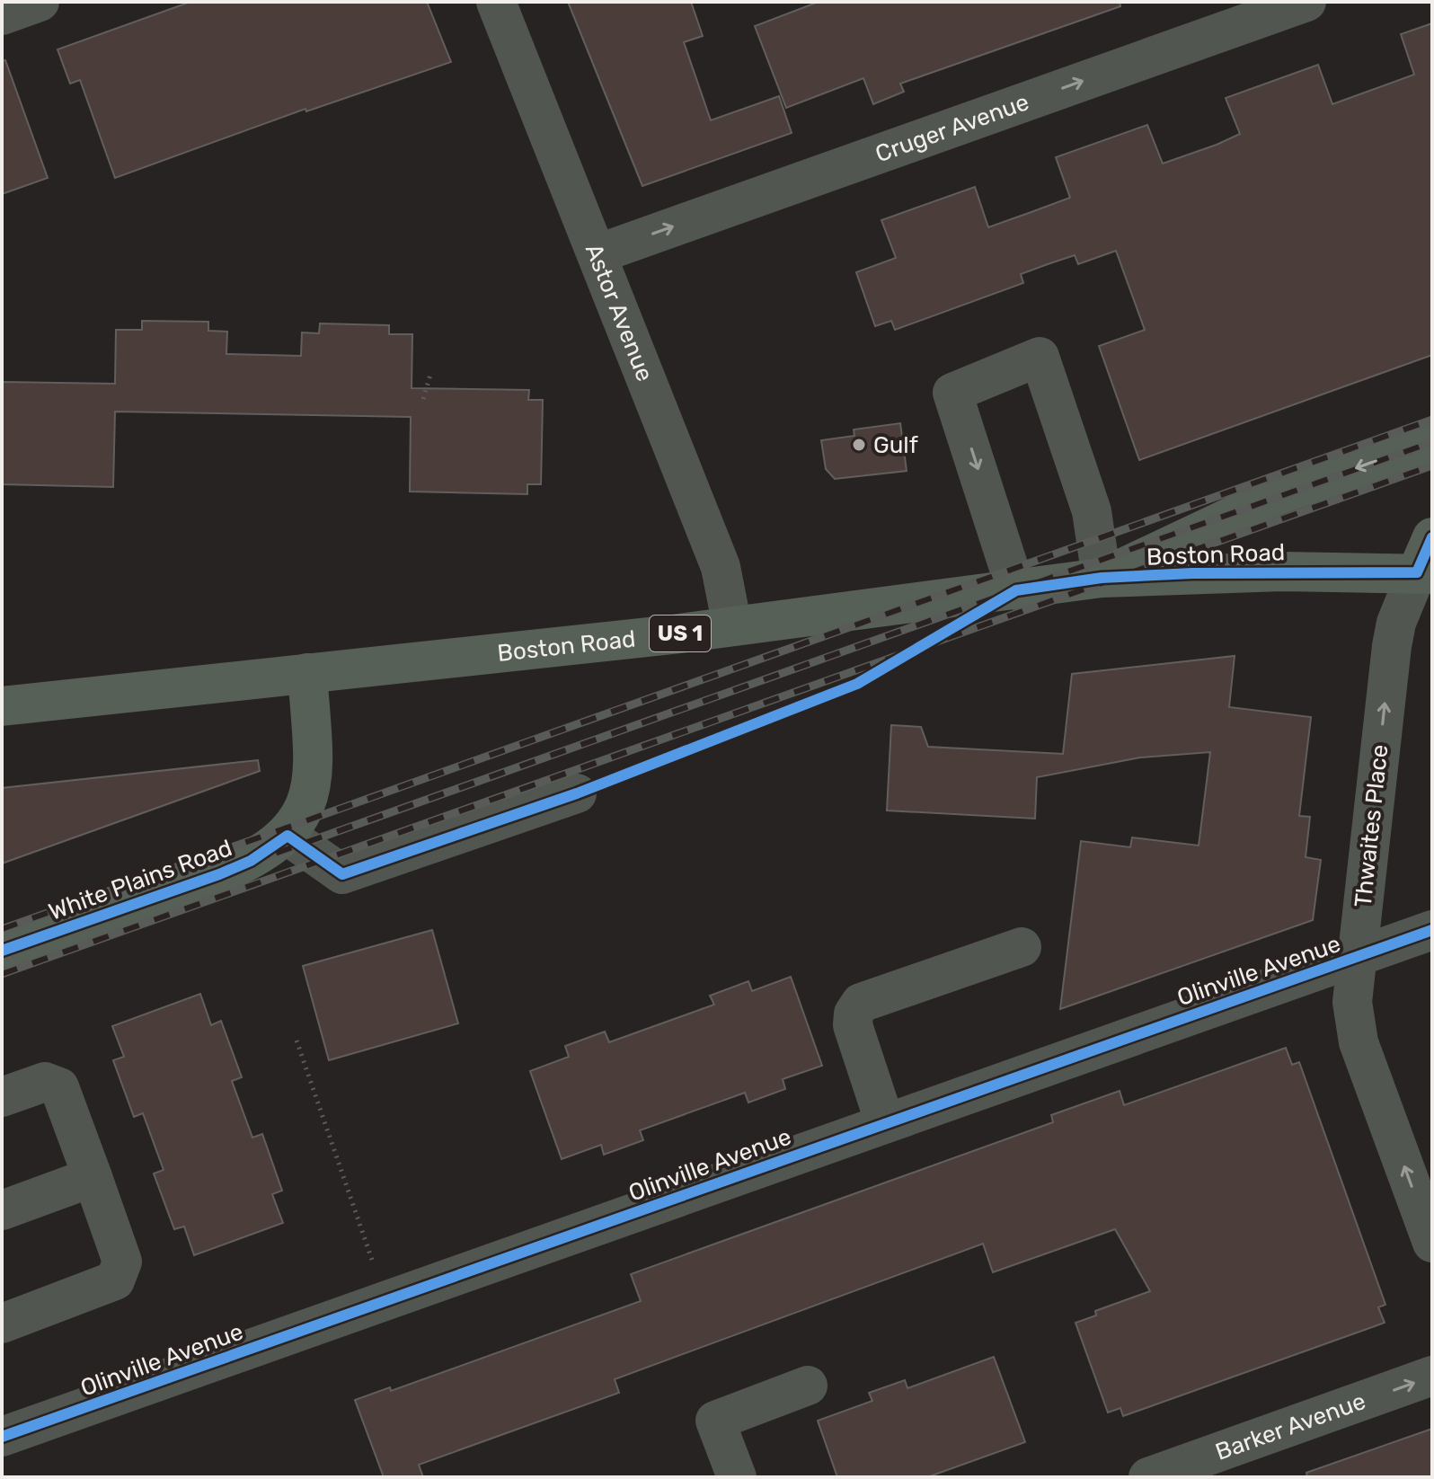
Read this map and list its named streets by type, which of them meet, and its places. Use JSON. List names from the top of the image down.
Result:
{
  "streets": {
    "main road": ["Boston Road", "US 1", "White Plains Road"],
    "street": [
      "Cruger Avenue",
      "Astor Avenue",
      "Thwaites Place",
      "Olinville Avenue",
      "Barker Avenue"
    ]
  },
  "crossings": [
    ["Cruger Avenue", "Astor Avenue"],
    ["Astor Avenue", "Boston Road"],
    ["Boston Road", "Thwaites Place"],
    ["Boston Road", "White Plains Road"],
    ["Thwaites Place", "Olinville Avenue"]
  ],
  "one_way": ["Cruger Avenue", "Thwaites Place", "Barker Avenue"],
  "places": ["Gulf"]
}
